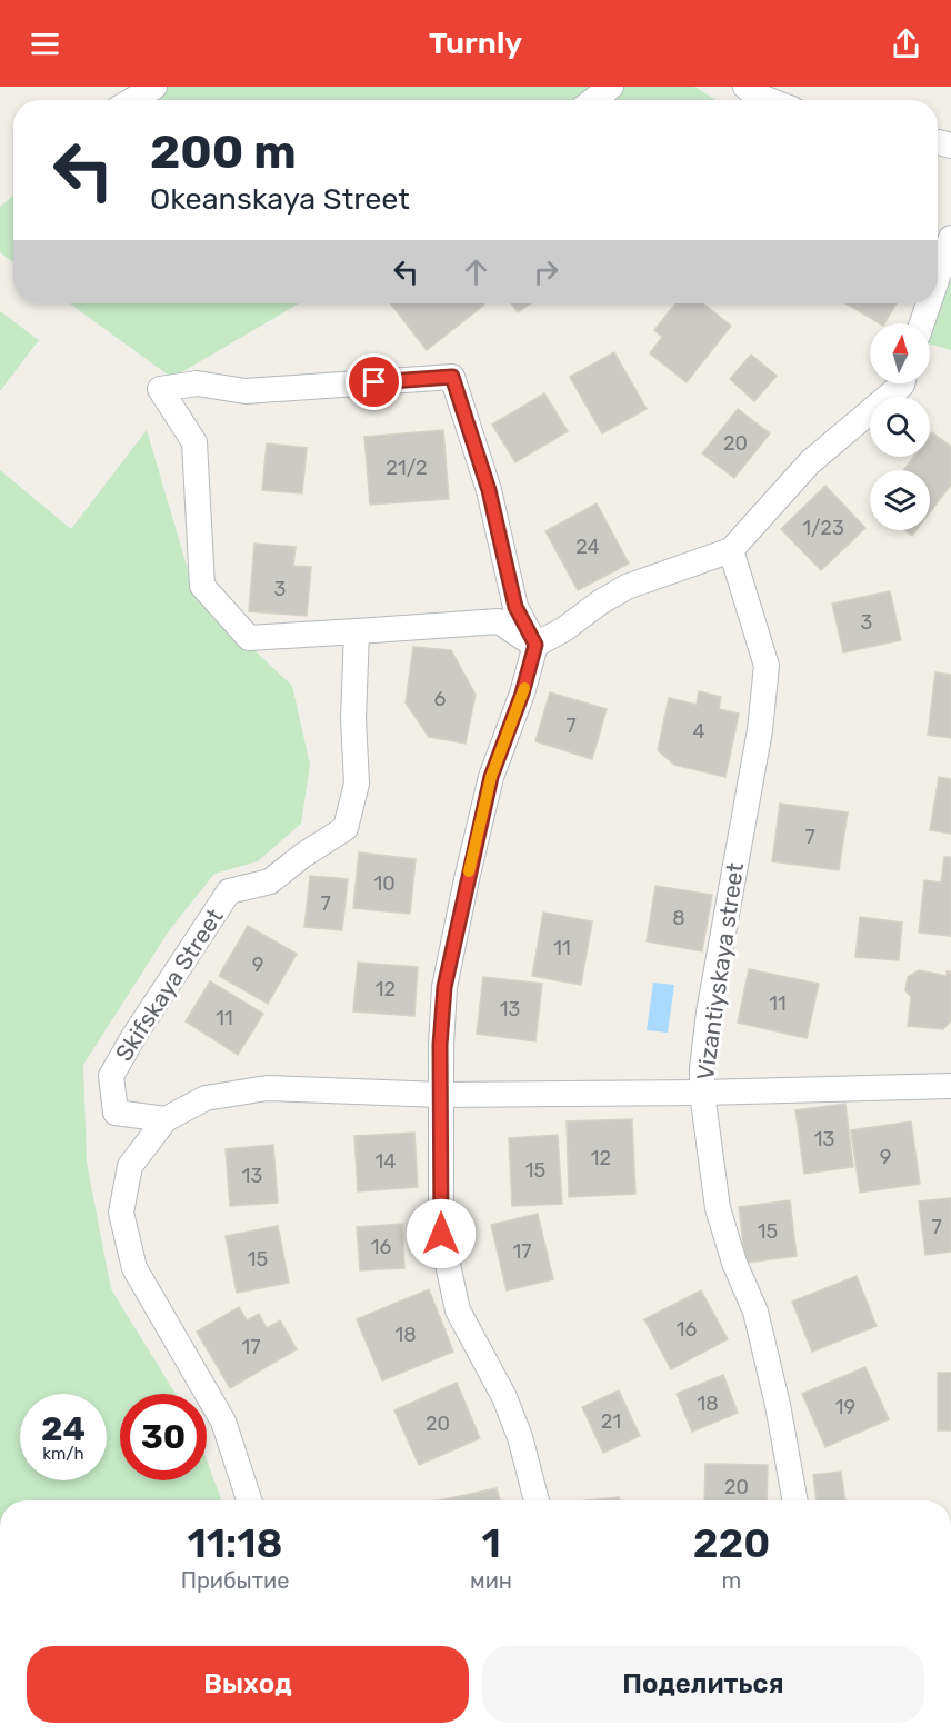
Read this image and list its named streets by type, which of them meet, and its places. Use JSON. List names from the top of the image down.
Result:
{
  "streets": {
    "street": ["Vizantiyskaya street", "Skifskaya Street"]
  },
  "house_numbers": [
    "20",
    "21/2",
    "1/23",
    "24",
    "3",
    "3",
    "6",
    "7",
    "4",
    "7",
    "10",
    "7",
    "8",
    "11",
    "9",
    "12",
    "11",
    "13",
    "11",
    "13",
    "9",
    "12",
    "14",
    "15",
    "13",
    "7",
    "15",
    "16",
    "17",
    "15",
    "16",
    "18",
    "17",
    "18",
    "19",
    "21",
    "20",
    "20"
  ],
  "north": "top",
  "page": {
    "header": "Turnly",
    "turn": ["200 m", "Okeanskaya Street"],
    "speed": "24 km/h",
    "limit": "30",
    "eta": [
      "11:18",
      "Прибытие",
      "1",
      "мин",
      "220",
      "m"
    ],
    "buttons": ["Выход", "Поделиться"]
  }
}
